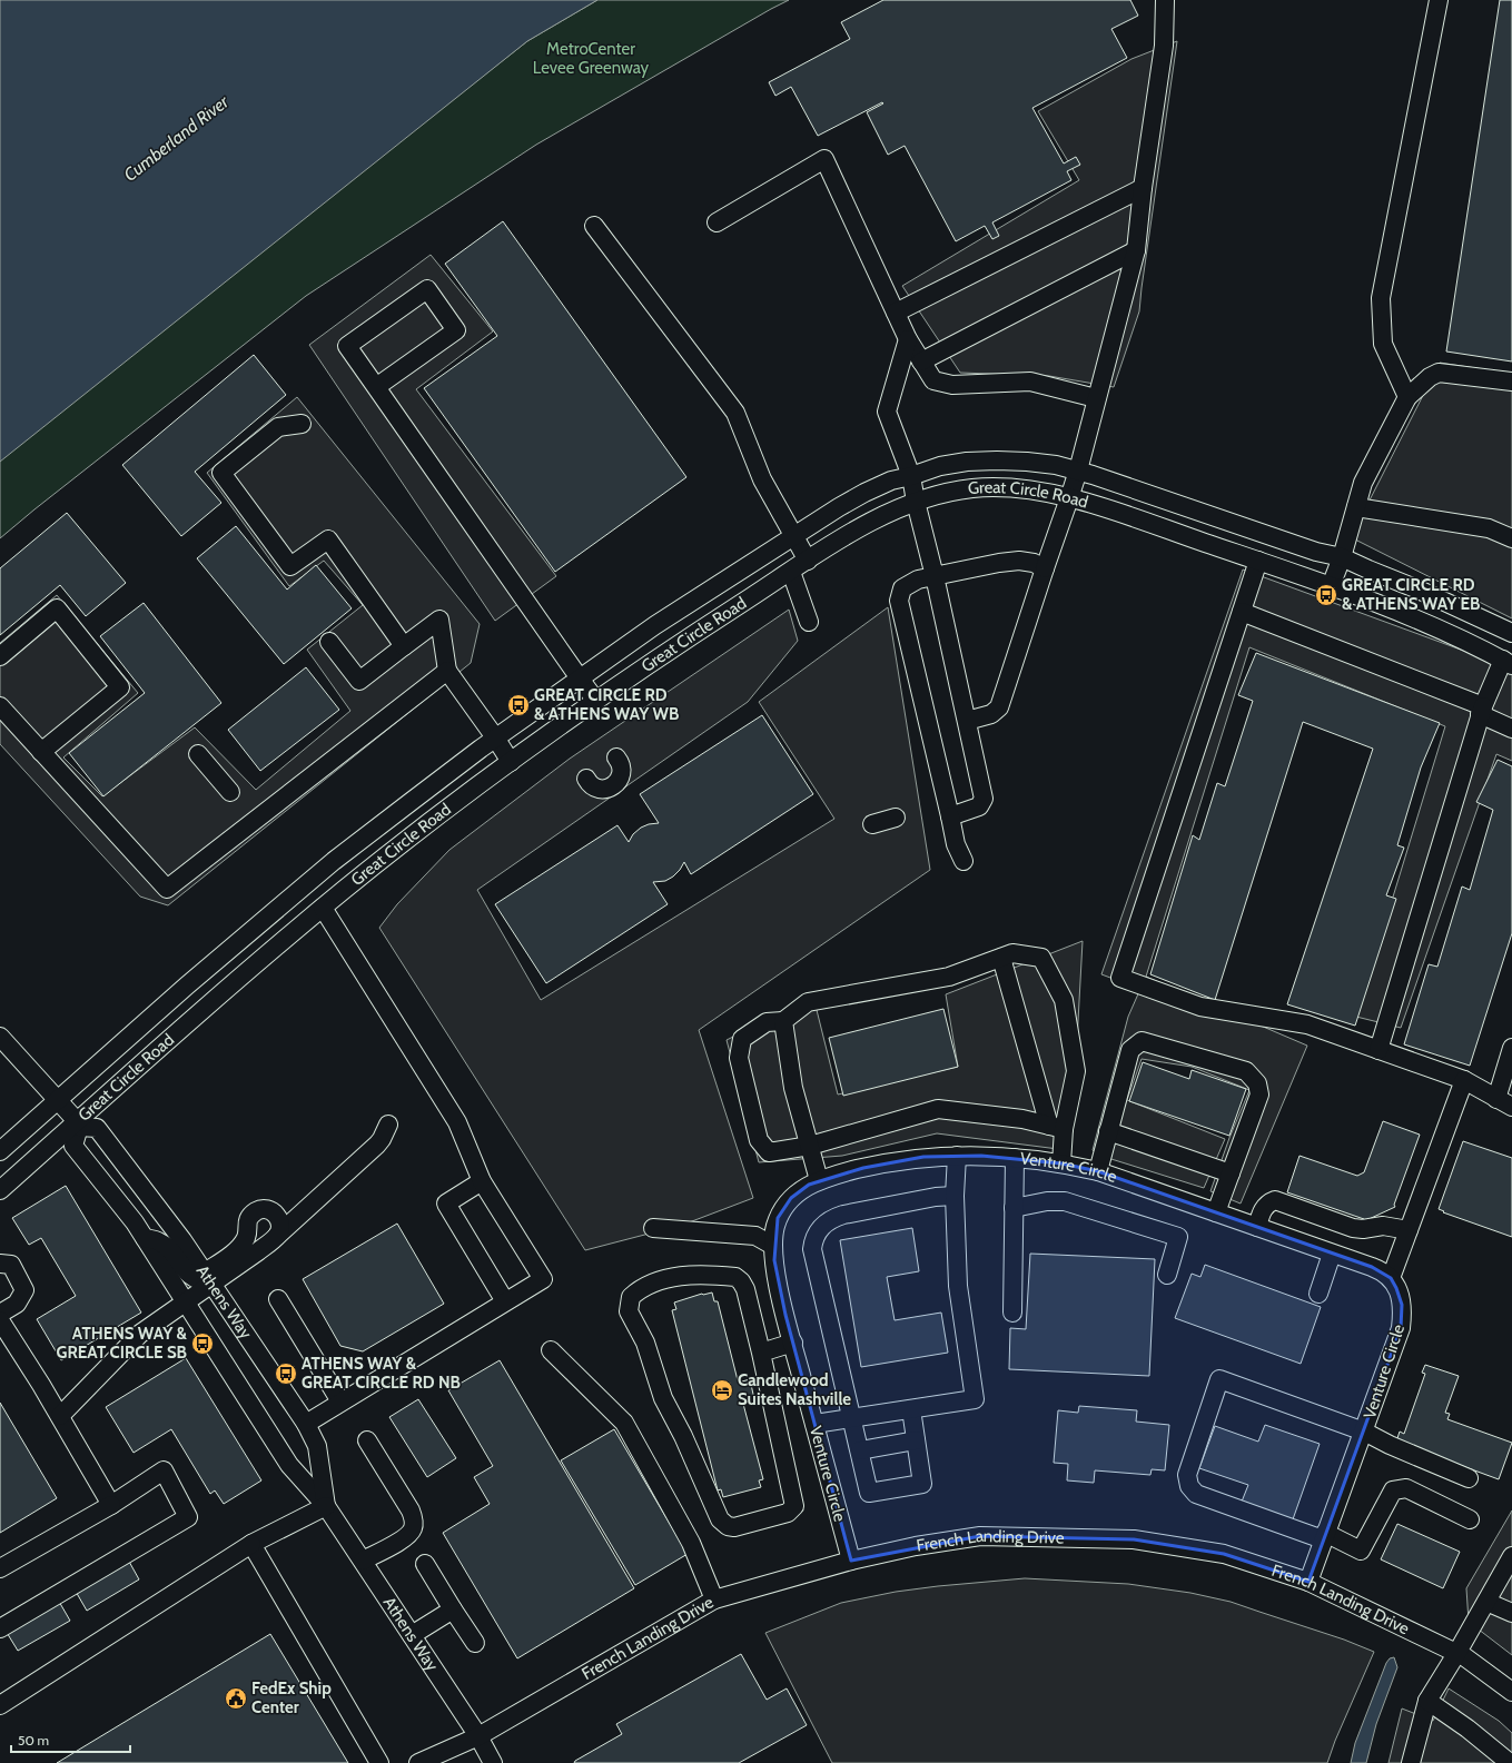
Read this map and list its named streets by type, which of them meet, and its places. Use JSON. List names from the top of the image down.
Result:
{
  "streets": {
    "street": [
      "Great Circle Road",
      "Venture Circle",
      "Athens Way",
      "French Landing Drive"
    ]
  },
  "crossings": [
    ["Great Circle Road", "Athens Way"],
    ["Venture Circle", "French Landing Drive"],
    ["Athens Way", "French Landing Drive"]
  ],
  "water": ["Cumberland River"],
  "parks": ["MetroCenter Levee Greenway"],
  "places": {
    "bus stop": [
      "GREAT CIRCLE RD & ATHENS WAY EB",
      "GREAT CIRCLE RD & ATHENS WAY WB",
      "ATHENS WAY & GREAT CIRCLE SB",
      "ATHENS WAY & GREAT CIRCLE RD NB"
    ],
    "hotel": ["Candlewood Suites Nashville"],
    "public building": ["FedEx Ship Center"]
  },
  "scale_bar": "50 m"
}
